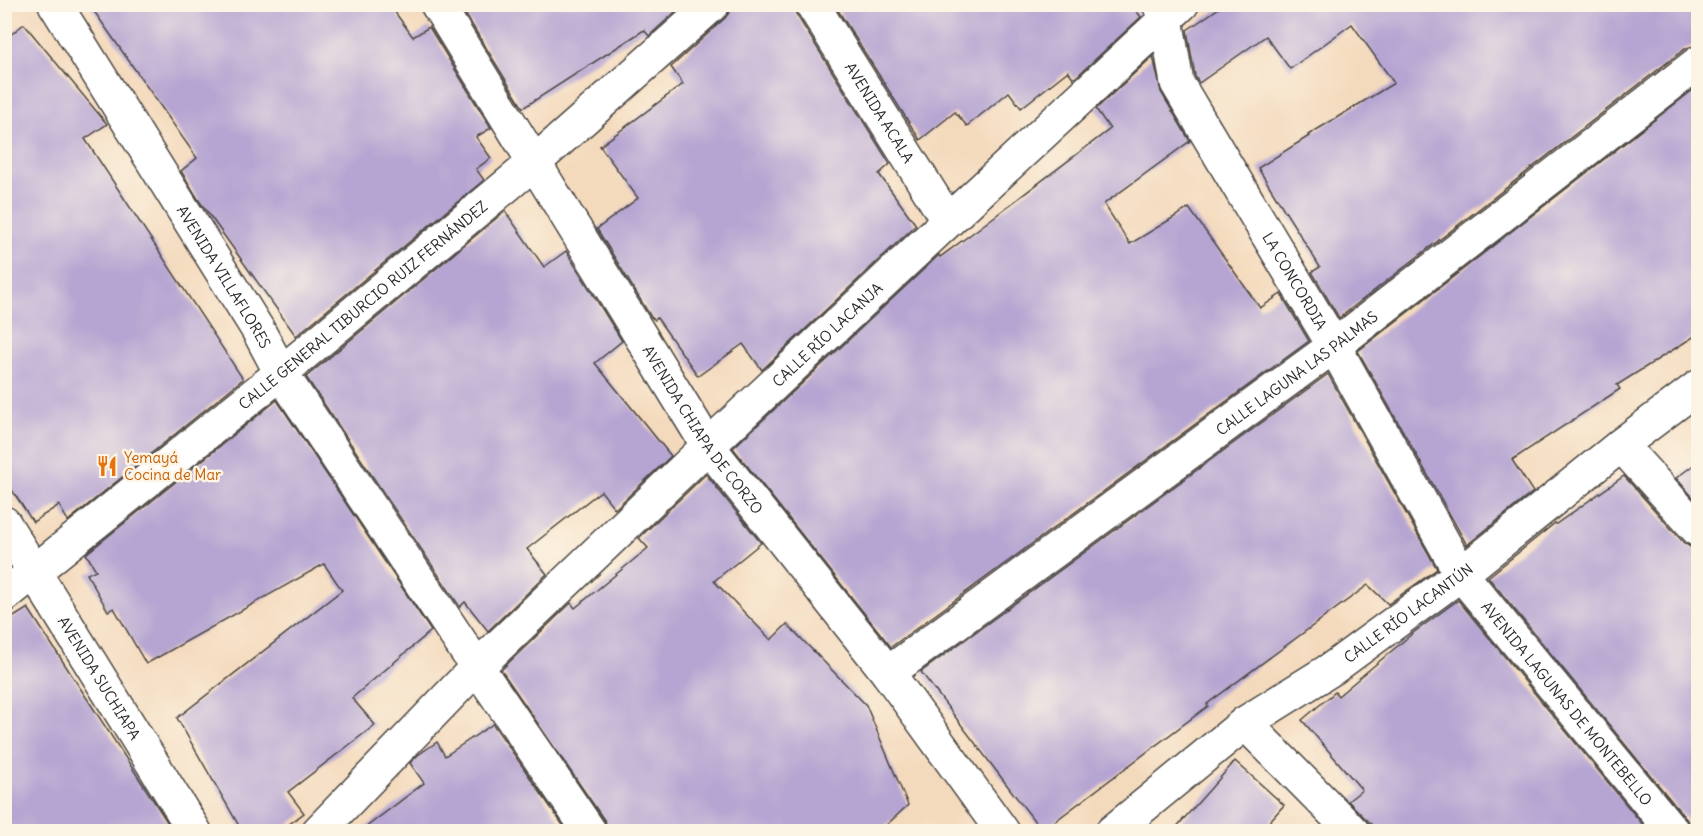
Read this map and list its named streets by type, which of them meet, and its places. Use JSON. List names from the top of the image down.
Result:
{
  "streets": {
    "street": [
      "AVENIDA ACALA",
      "AVENIDA VILLAFLORES",
      "LA CONCORDIA",
      "CALLE GENERAL TIBURCIO RUIZ FERNÁNDEZ",
      "CALLE RÍO LACANJA",
      "CALLE LAGUNA LAS PALMAS",
      "AVENIDA CHIAPA DE CORZO",
      "CALLE RÍO LACANTÚN",
      "AVENIDA SUCHIAPA",
      "AVENIDA LAGUNAS DE MONTEBELLO"
    ]
  },
  "crossings": [
    ["AVENIDA ACALA", "CALLE RÍO LACANJA"],
    ["AVENIDA VILLAFLORES", "CALLE GENERAL TIBURCIO RUIZ FERNÁNDEZ"],
    ["AVENIDA VILLAFLORES", "CALLE RÍO LACANJA"],
    ["LA CONCORDIA", "CALLE RÍO LACANJA"],
    ["LA CONCORDIA", "CALLE LAGUNA LAS PALMAS"],
    ["LA CONCORDIA", "CALLE RÍO LACANTÚN"],
    ["LA CONCORDIA", "AVENIDA LAGUNAS DE MONTEBELLO"],
    ["CALLE GENERAL TIBURCIO RUIZ FERNÁNDEZ", "AVENIDA CHIAPA DE CORZO"],
    ["CALLE GENERAL TIBURCIO RUIZ FERNÁNDEZ", "AVENIDA SUCHIAPA"],
    ["CALLE RÍO LACANJA", "AVENIDA CHIAPA DE CORZO"],
    ["CALLE LAGUNA LAS PALMAS", "AVENIDA CHIAPA DE CORZO"],
    ["CALLE RÍO LACANTÚN", "AVENIDA LAGUNAS DE MONTEBELLO"]
  ],
  "places": {
    "restaurant": ["Yemayá Cocina de Mar"]
  }
}
